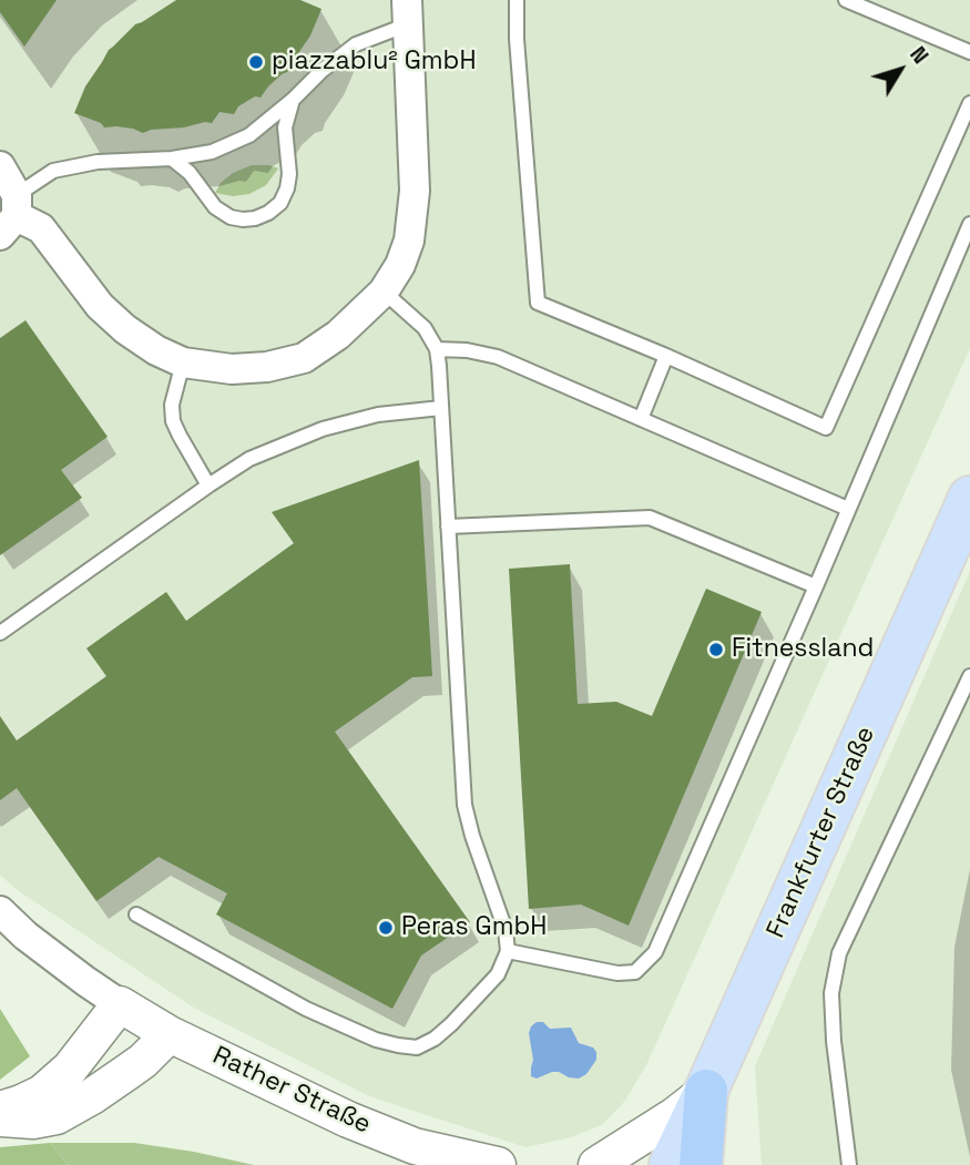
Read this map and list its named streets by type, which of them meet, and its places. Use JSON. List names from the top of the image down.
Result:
{
  "streets": {
    "main road": ["Frankfurter Straße"],
    "street": ["Rather Straße"]
  },
  "places": ["piazzablu² GmbH", "Fitnessland", "Peras GmbH"],
  "north": "top right"
}
